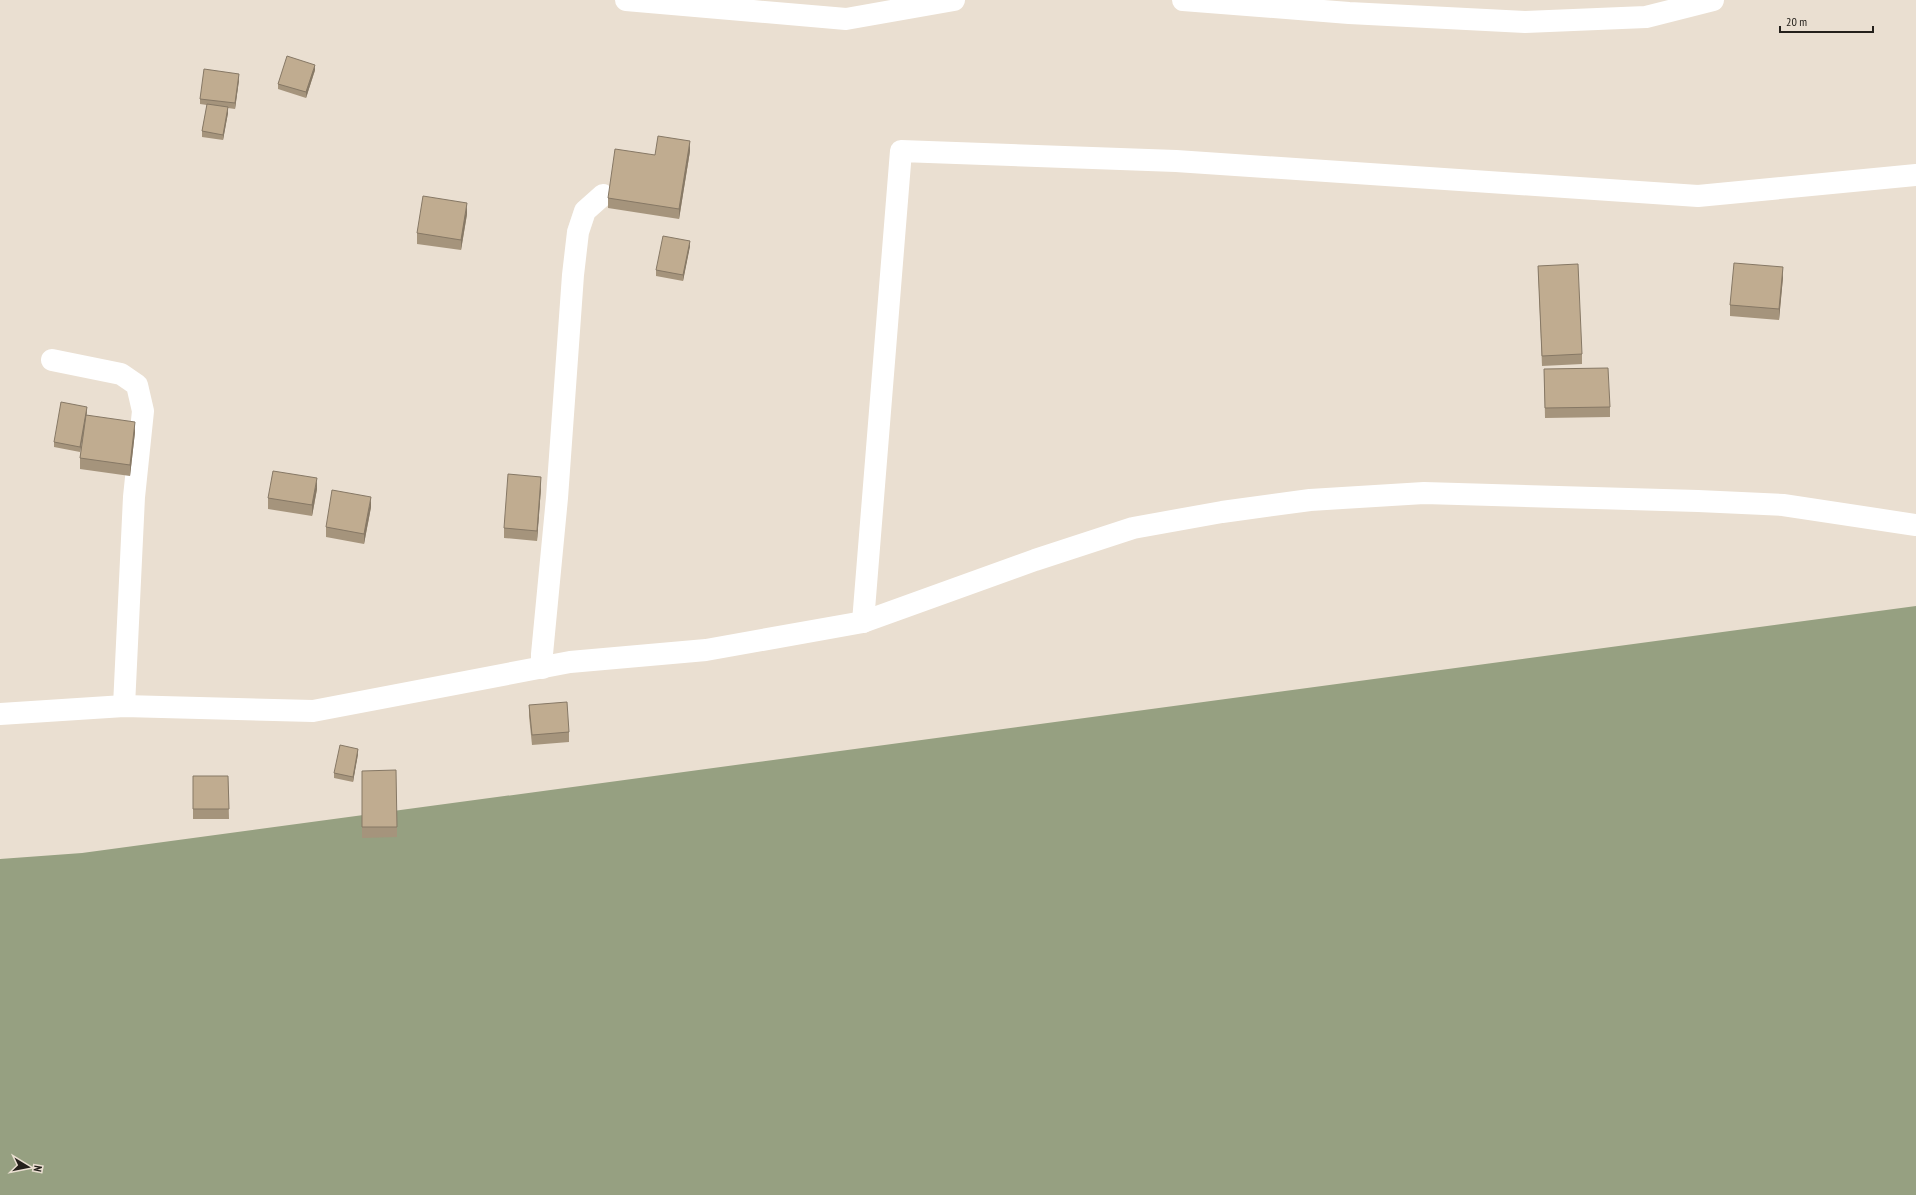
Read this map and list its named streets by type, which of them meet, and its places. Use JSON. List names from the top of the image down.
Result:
{
  "scale_bar": "20 m",
  "north": "right"
}
